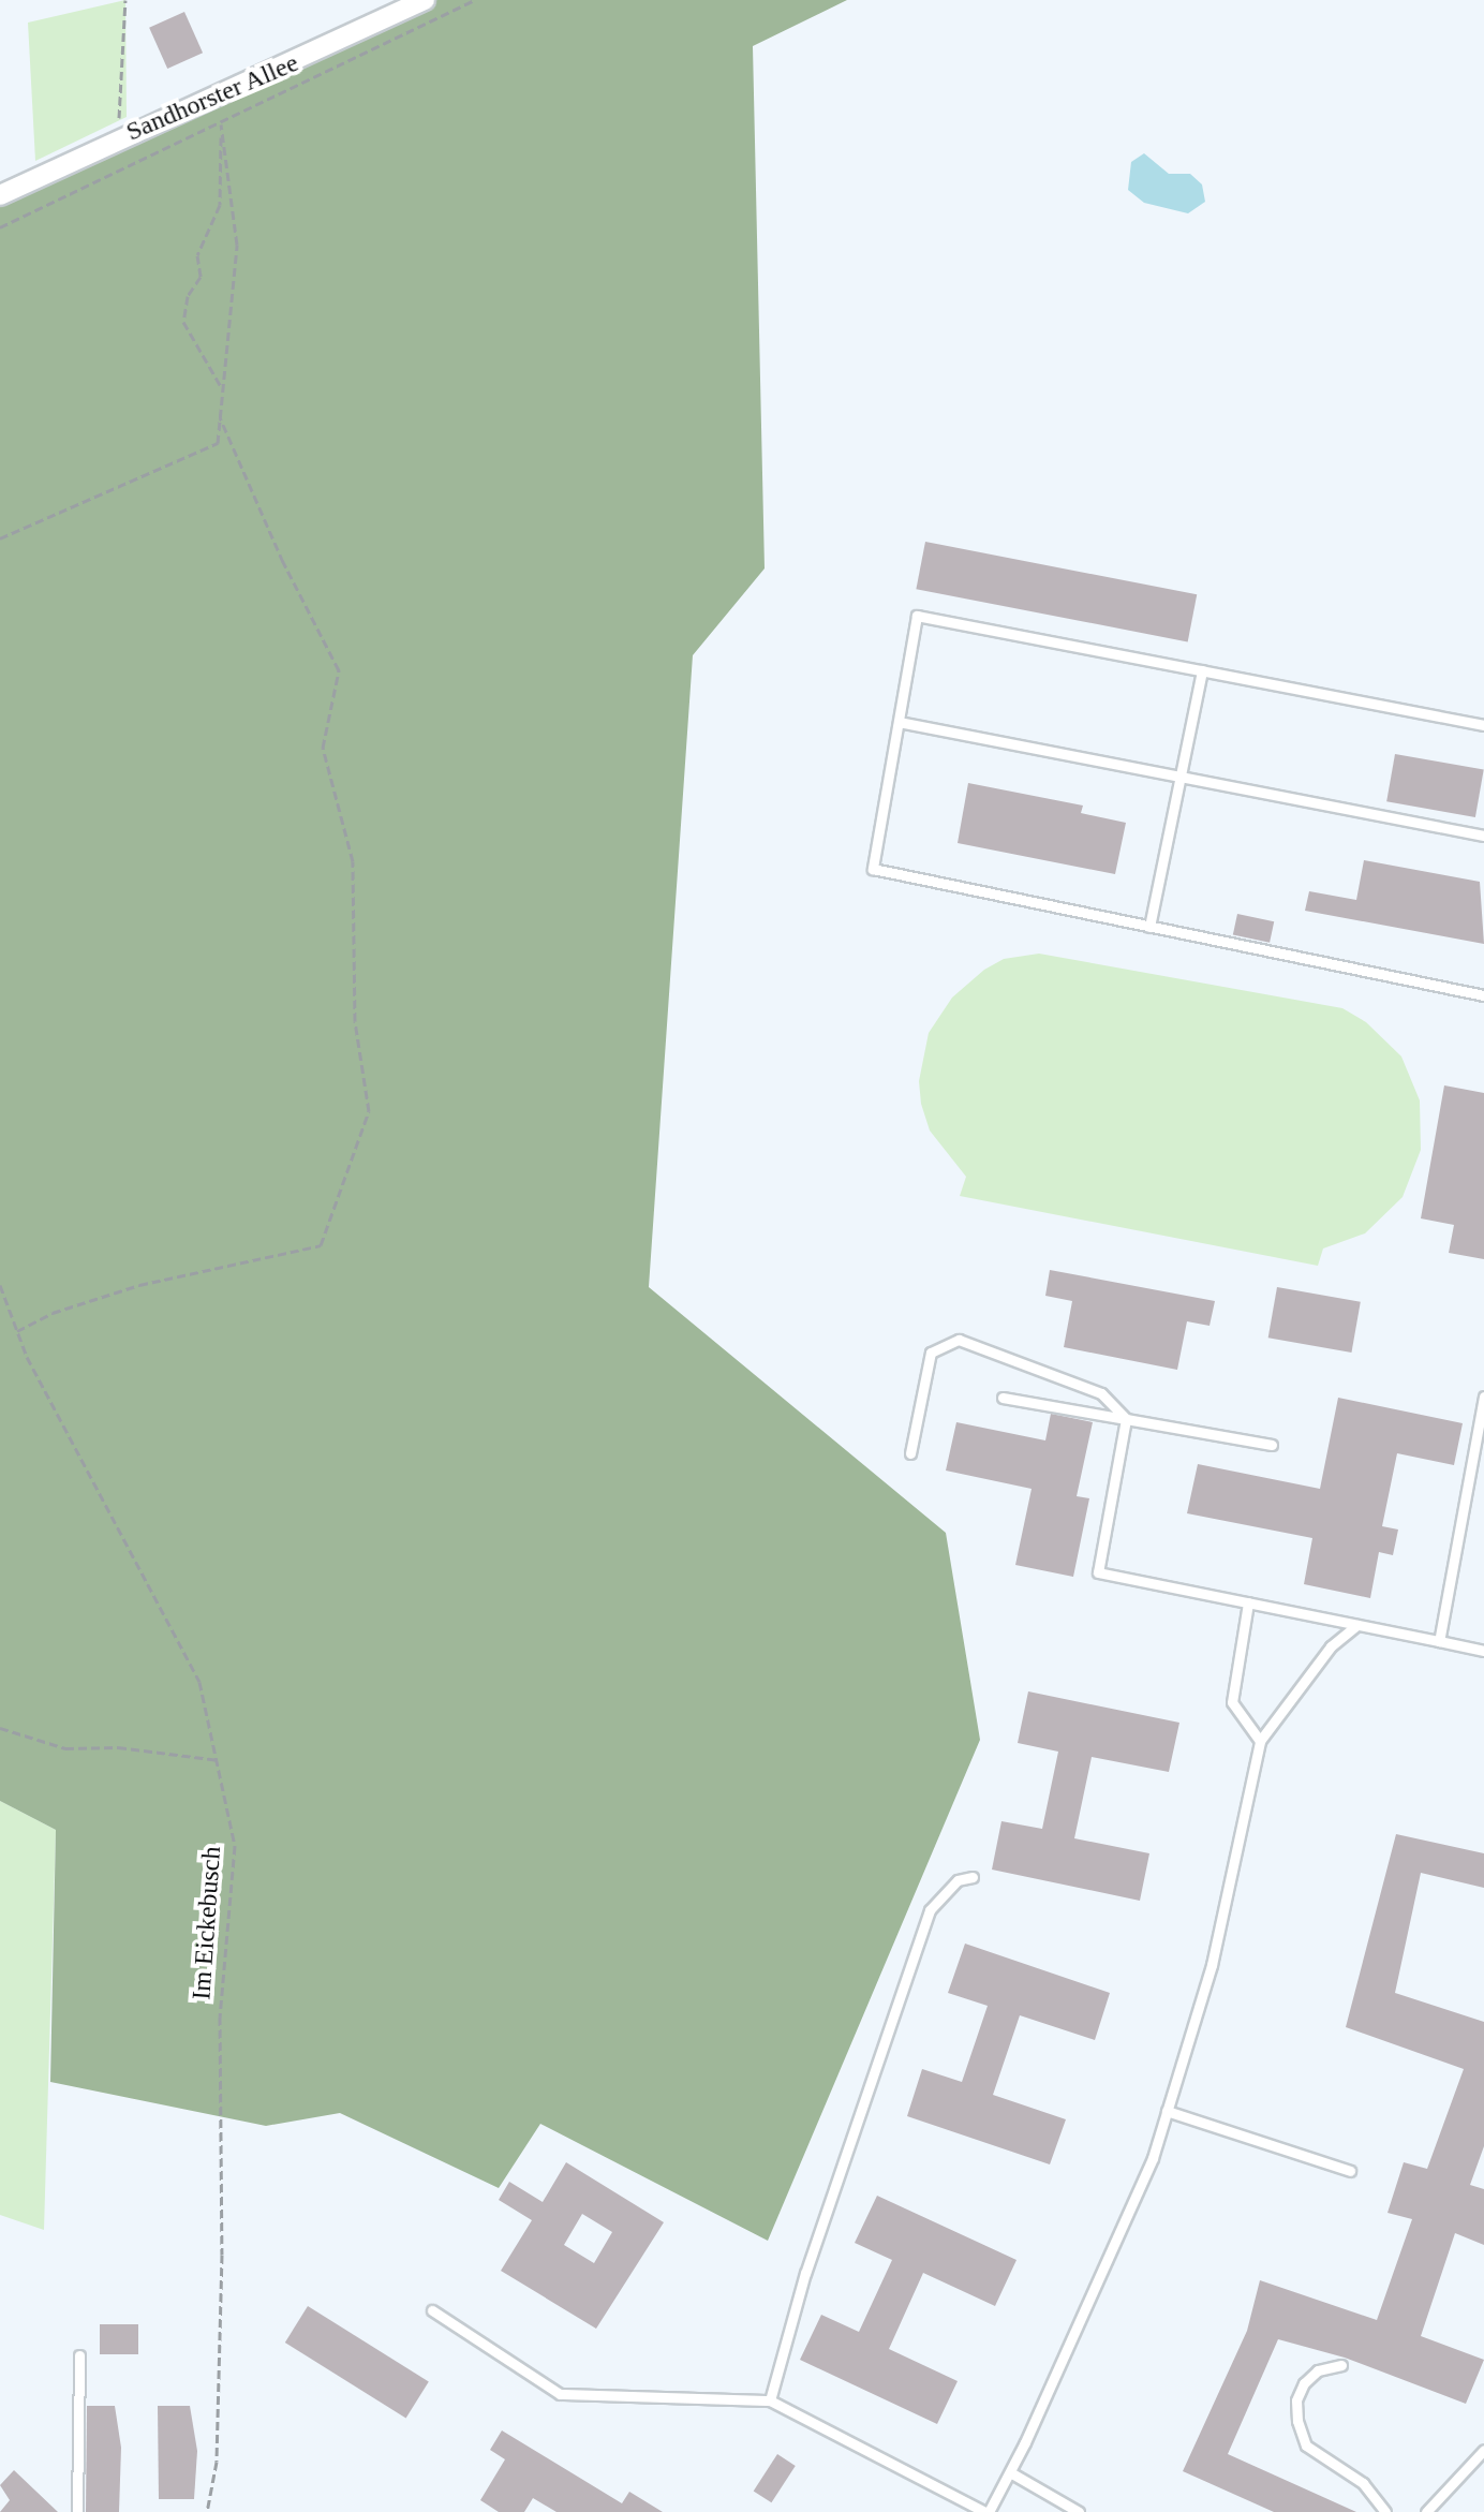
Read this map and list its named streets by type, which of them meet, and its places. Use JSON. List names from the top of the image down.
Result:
{
  "streets": {
    "street": ["Sandhorster Allee"],
    "path": ["Im Eickebusch"]
  }
}
